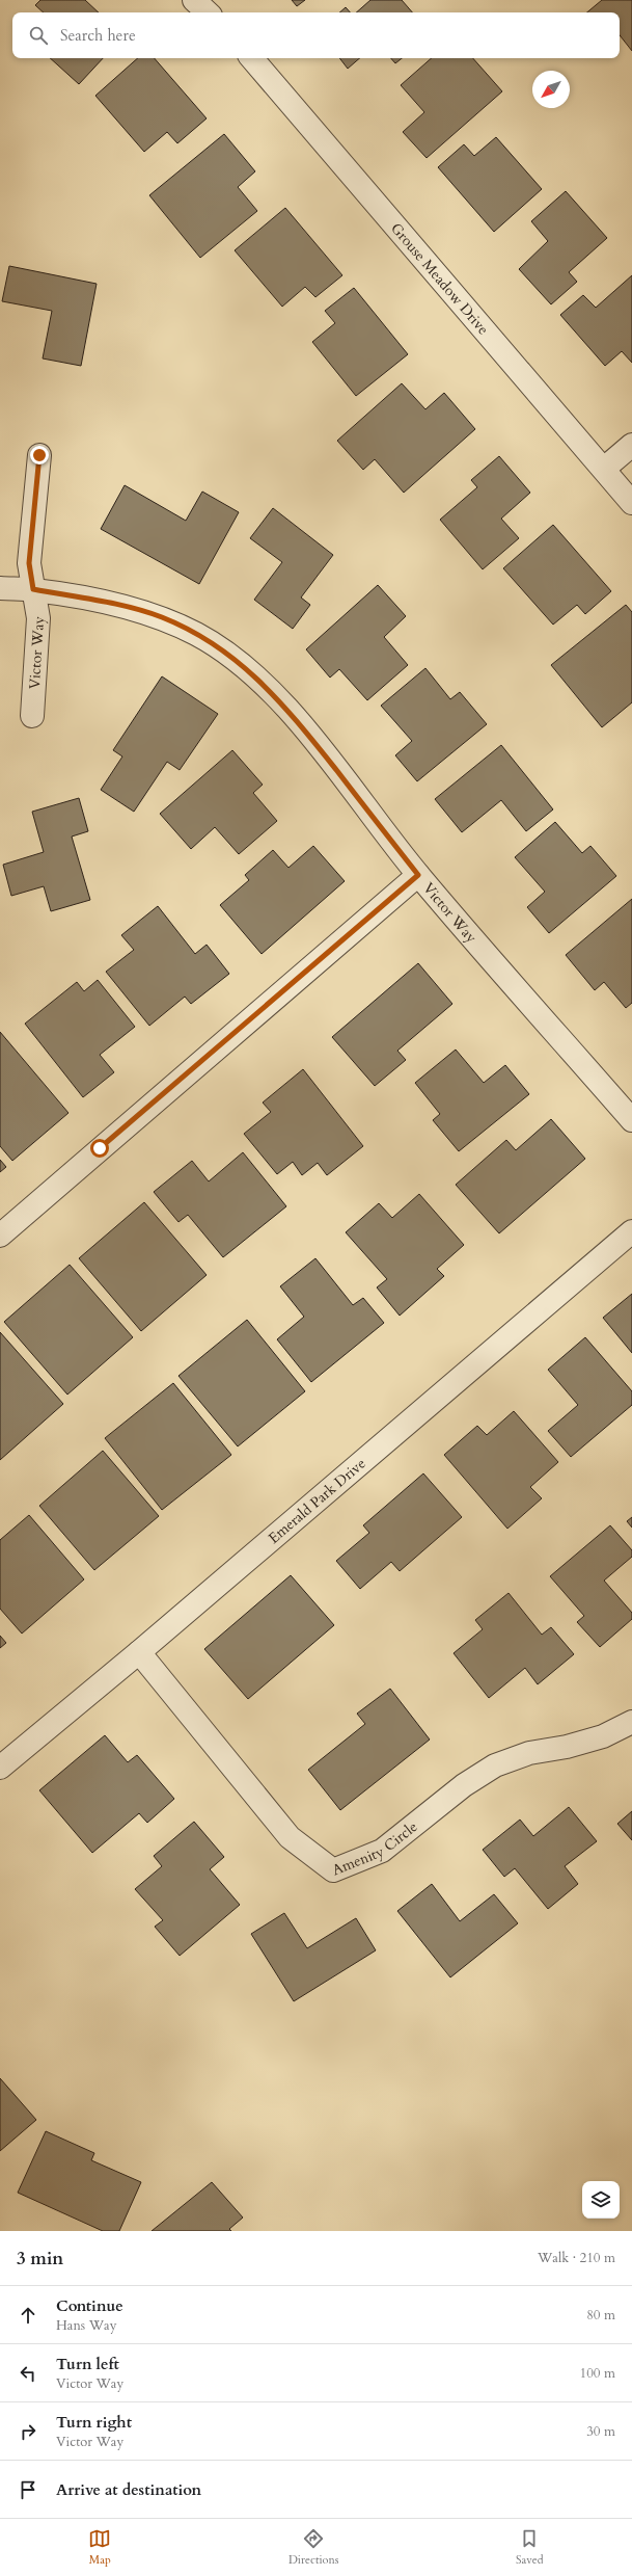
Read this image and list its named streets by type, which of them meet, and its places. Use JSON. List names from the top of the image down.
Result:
{
  "streets": {
    "street": [
      "Grouse Meadow Drive",
      "Victor Way",
      "Emerald Park Drive",
      "Amenity Circle"
    ]
  },
  "crossings": [
    ["Emerald Park Drive", "Amenity Circle"]
  ],
  "north": "bottom left",
  "page": {
    "search": "Search here",
    "heading": ["3 min", "Walk · 210 m"],
    "list": [
      ["Continue", "Hans Way", "80 m"],
      ["Turn left", "Victor Way", "100 m"],
      ["Turn right", "Victor Way", "30 m"],
      "Arrive at destination"
    ],
    "nav": ["Map", "Directions", "Saved"]
  }
}
